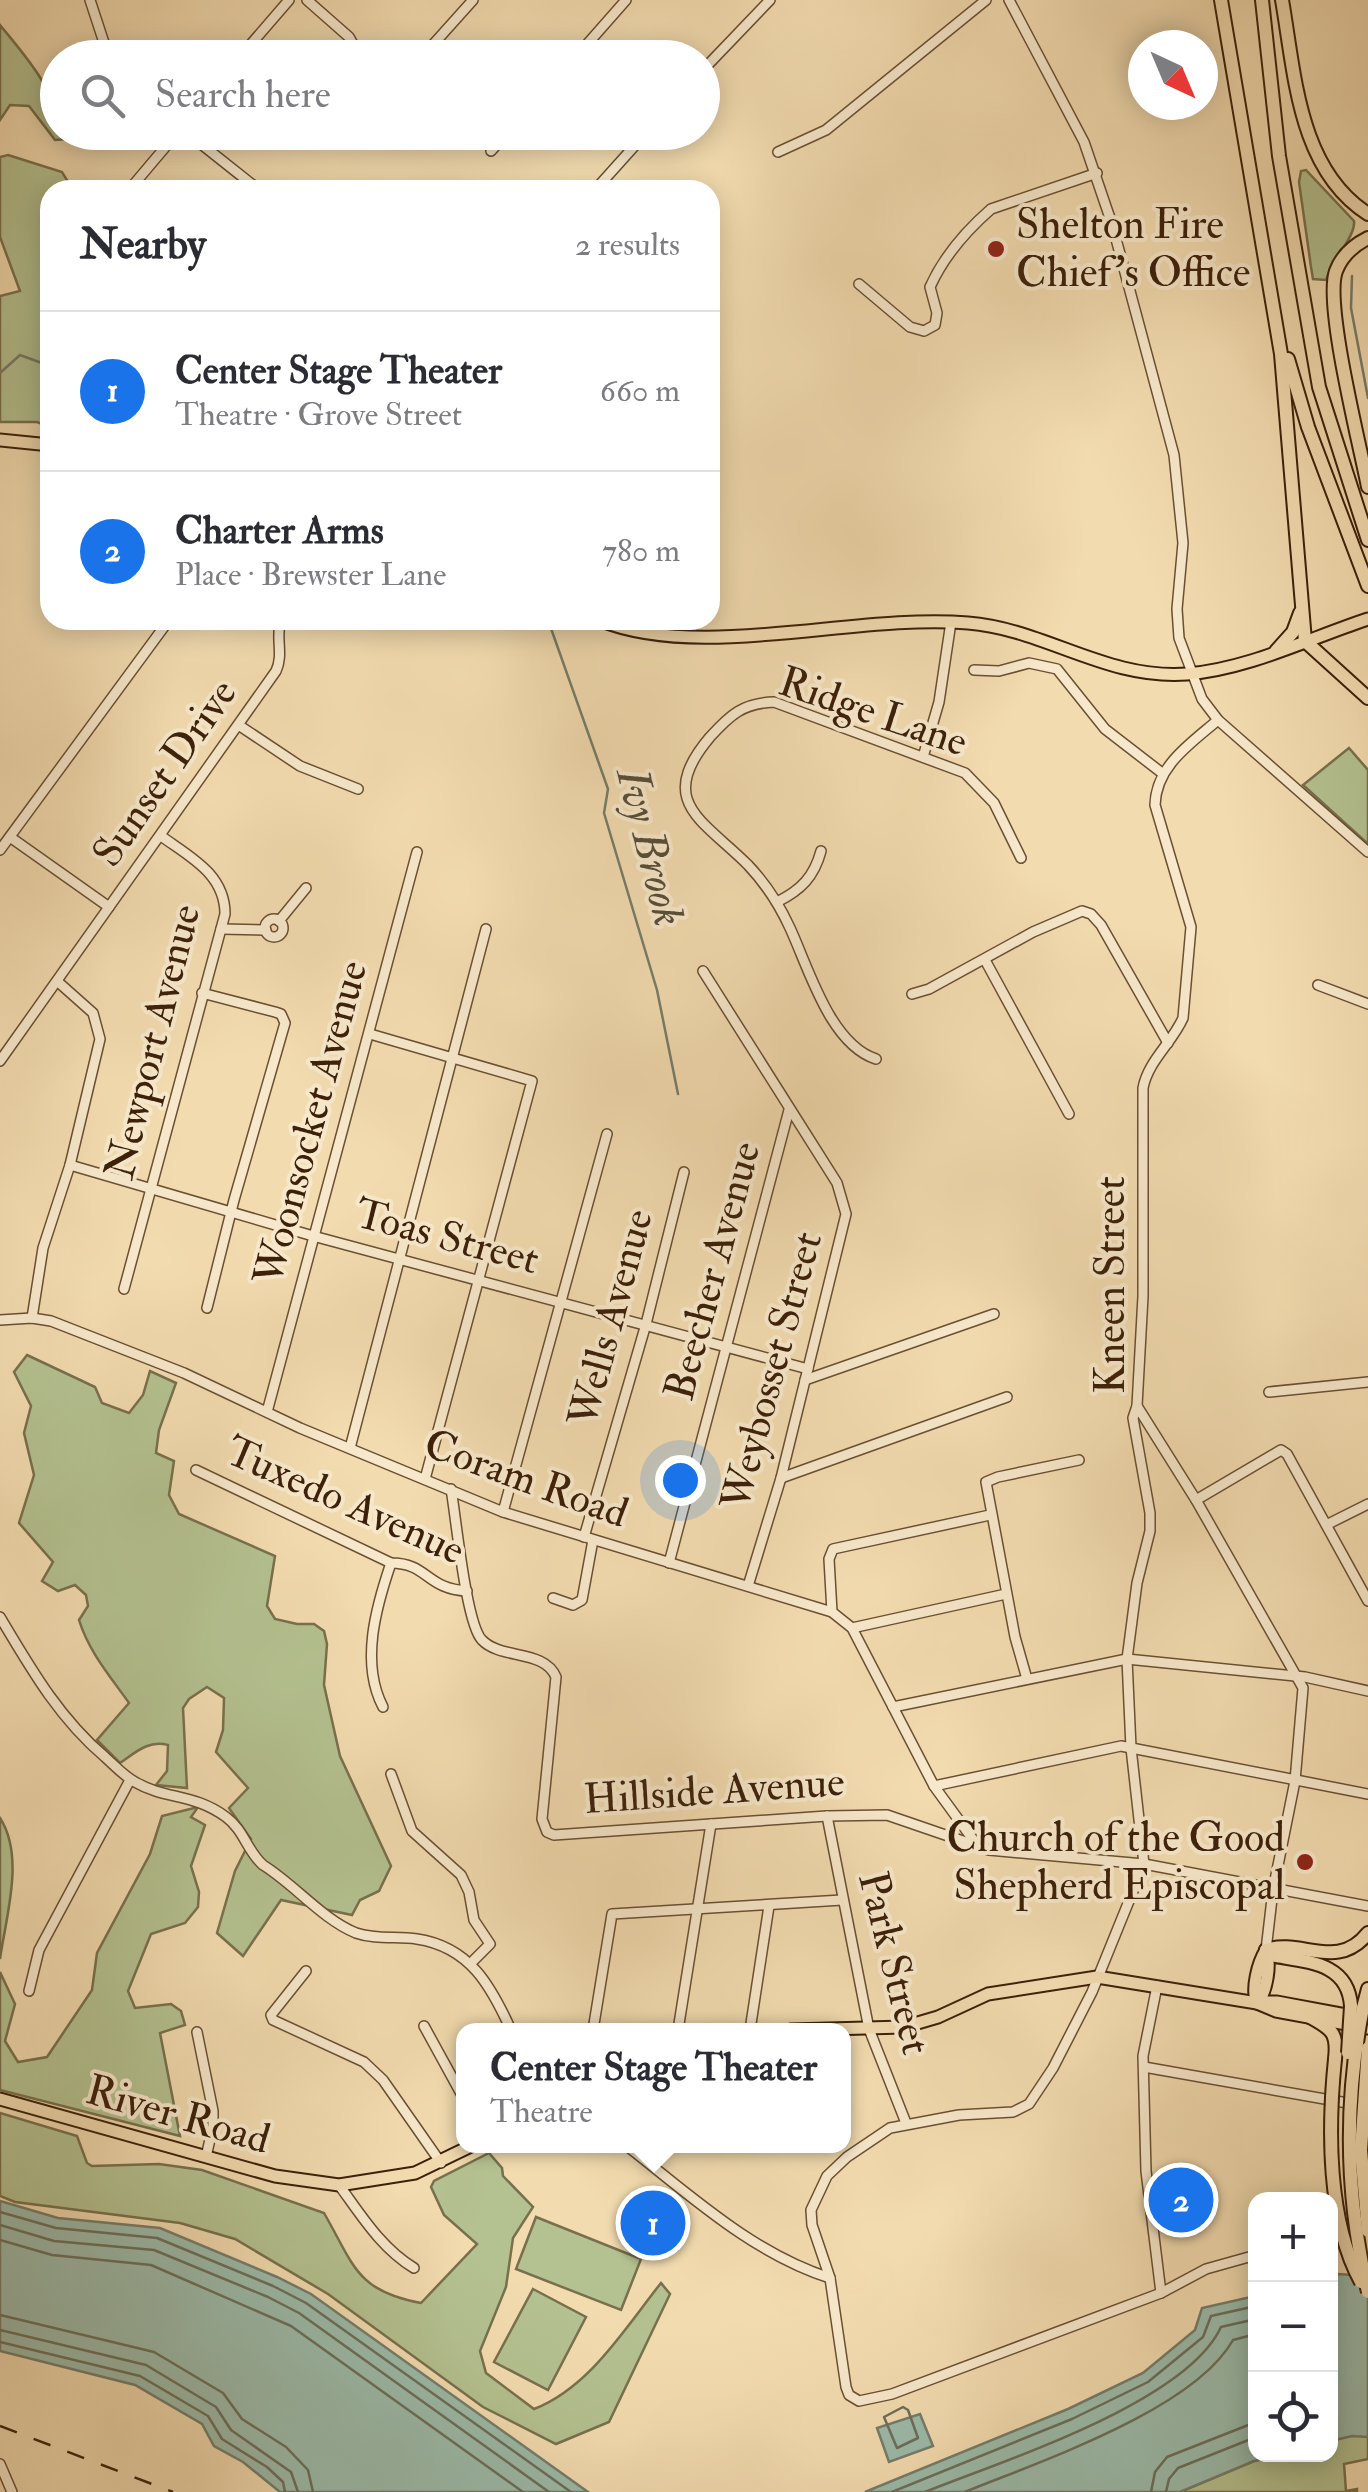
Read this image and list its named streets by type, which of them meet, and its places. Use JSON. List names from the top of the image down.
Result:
{
  "streets": {
    "main road": ["Kneen Street", "River Road"],
    "street": [
      "Ridge Lane",
      "Sunset Drive",
      "Newport Avenue",
      "Woonsocket Avenue",
      "Toas Street",
      "Beecher Avenue",
      "Wells Avenue",
      "Weybosset Street",
      "Coram Road",
      "Tuxedo Avenue",
      "Hillside Avenue",
      "Park Street"
    ]
  },
  "crossings": [
    ["Sunset Drive", "Newport Avenue"],
    ["Newport Avenue", "Toas Street"],
    ["Woonsocket Avenue", "Toas Street"],
    ["Woonsocket Avenue", "Coram Road"],
    ["Toas Street", "Beecher Avenue"],
    ["Toas Street", "Wells Avenue"],
    ["Toas Street", "Weybosset Street"],
    ["Beecher Avenue", "Weybosset Street"],
    ["Beecher Avenue", "Coram Road"],
    ["Kneen Street", "Hillside Avenue"],
    ["Wells Avenue", "Coram Road"],
    ["Weybosset Street", "Coram Road"],
    ["Coram Road", "Hillside Avenue"],
    ["Tuxedo Avenue", "Hillside Avenue"],
    ["Hillside Avenue", "Park Street"]
  ],
  "water": ["Ivy Brook"],
  "places": ["Shelton Fire Chief's Office", "Church of the Good Shepherd Episcopal"],
  "north": "bottom right",
  "page": {
    "search": "Search here",
    "heading": ["Nearby", "2 results"],
    "list": [
      {
        "mark": "1",
        "name": "Center Stage Theater",
        "note": "Theatre · Grove Street",
        "value": "660 m"
      },
      {
        "mark": "2",
        "name": "Charter Arms",
        "note": "Place · Brewster Lane",
        "value": "780 m"
      }
    ],
    "popup": ["Center Stage Theater", "Theatre"],
    "pins": ["2", "1"],
    "map_buttons": ["+", "−"]
  }
}
